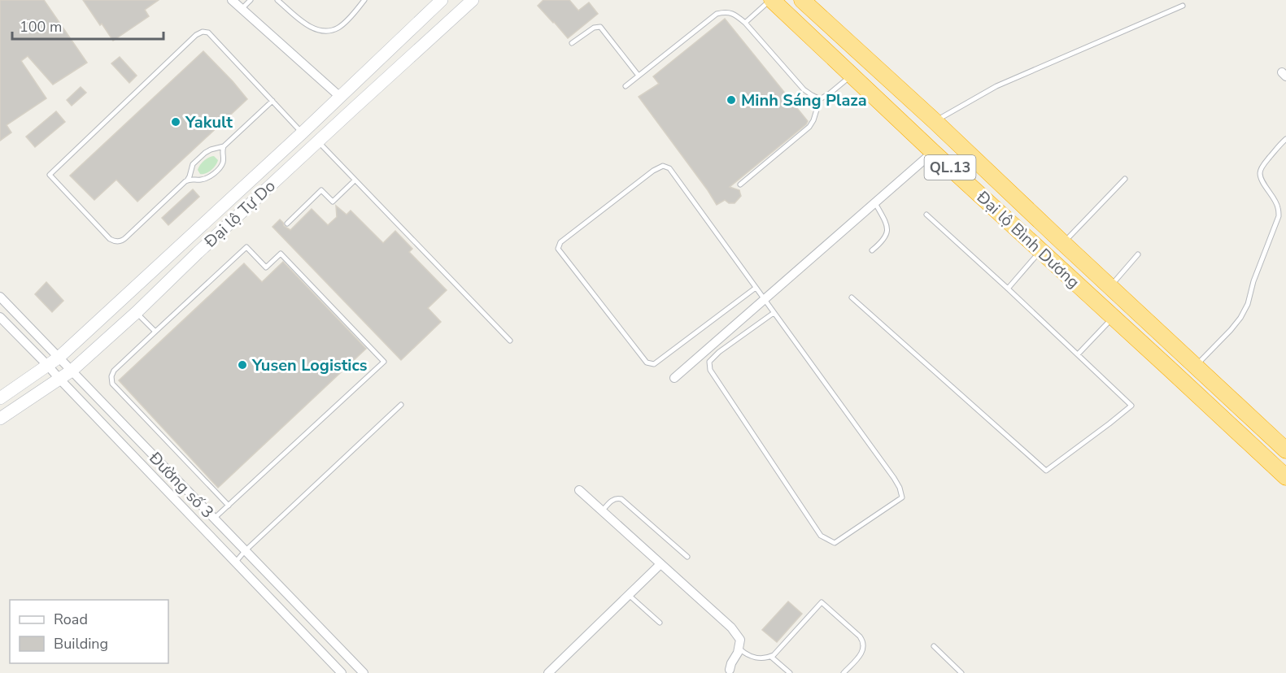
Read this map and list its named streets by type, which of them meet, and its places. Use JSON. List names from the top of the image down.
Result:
{
  "streets": {
    "highway": ["QL.13", "Đại lộ Bình Dương"],
    "street": ["Đại lộ Tự Do", "Đường số 3"]
  },
  "crossings": [
    ["Đại lộ Tự Do", "Đường số 3"]
  ],
  "places": ["Minh Sáng Plaza", "Yakult", "Yusen Logistics"],
  "legend": ["Road", "Building"],
  "scale_bar": "100 m"
}
